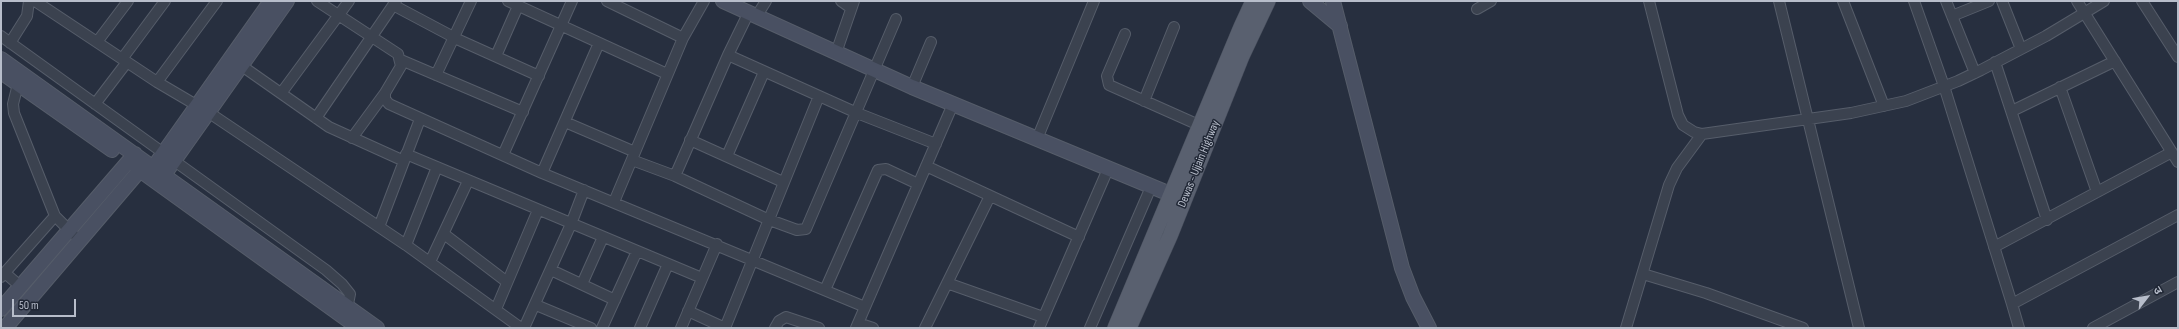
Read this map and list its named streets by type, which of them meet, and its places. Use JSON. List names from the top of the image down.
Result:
{
  "streets": {
    "main road": ["Dewas - Ujjain Highway"]
  },
  "scale_bar": "50 m",
  "north": "top right"
}
